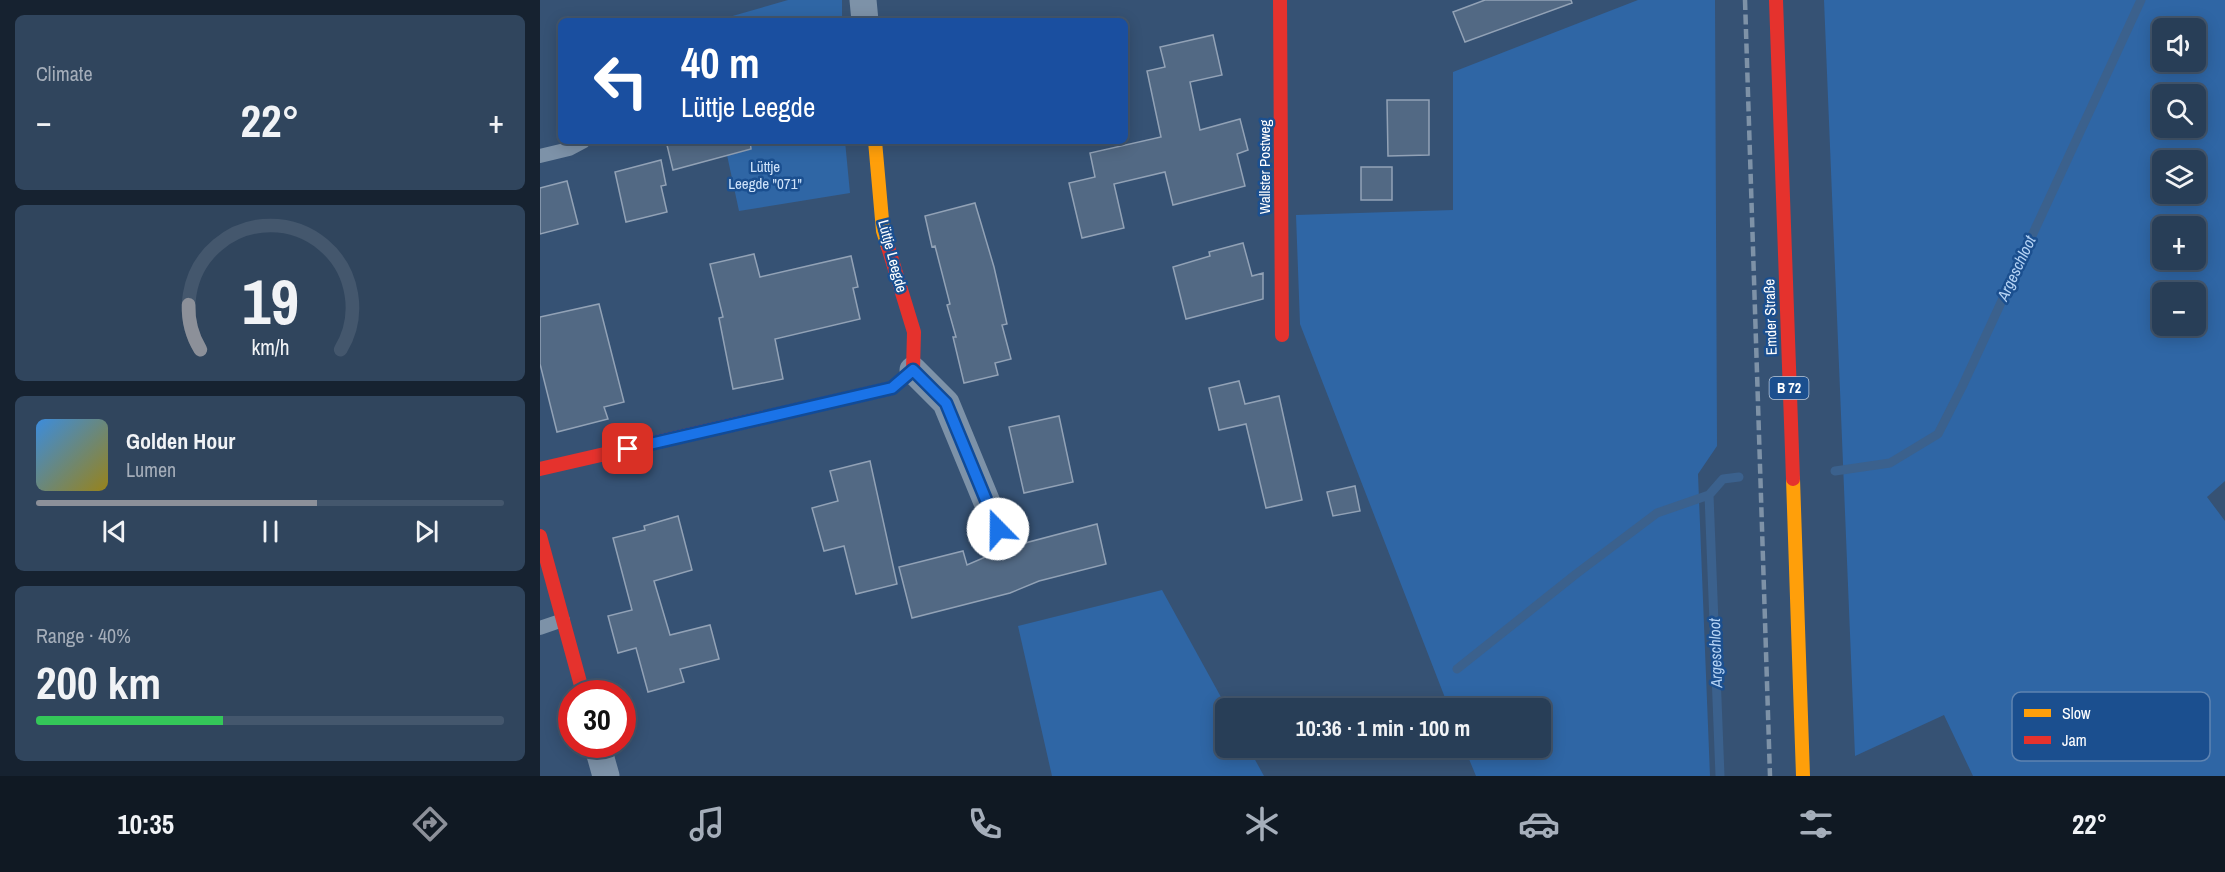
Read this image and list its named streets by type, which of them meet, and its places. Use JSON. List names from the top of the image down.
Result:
{
  "streets": {
    "street": [
      "Wallster Postweg",
      "Lüttje Leegde",
      "Emder Straße",
      "B 72"
    ]
  },
  "water": ["Argeschloot"],
  "parks": ["Lüttje Leegde \"071\""],
  "legend": ["Slow", "Jam"],
  "page": {
    "tile": [
      "Climate",
      ["Range · 40%", "200 km"]
    ],
    "map_buttons": ["+", "−"],
    "turn": ["40 m", "Lüttje Leegde"],
    "heat": ["−", "22°", "+"],
    "song": ["Golden Hour", "Lumen"],
    "limit": "30",
    "trip": "10:36 · 1 min · 100 m",
    "tabs": ["10:35", "22°"],
    "gauge": ["19", "km/h"]
  }
}
